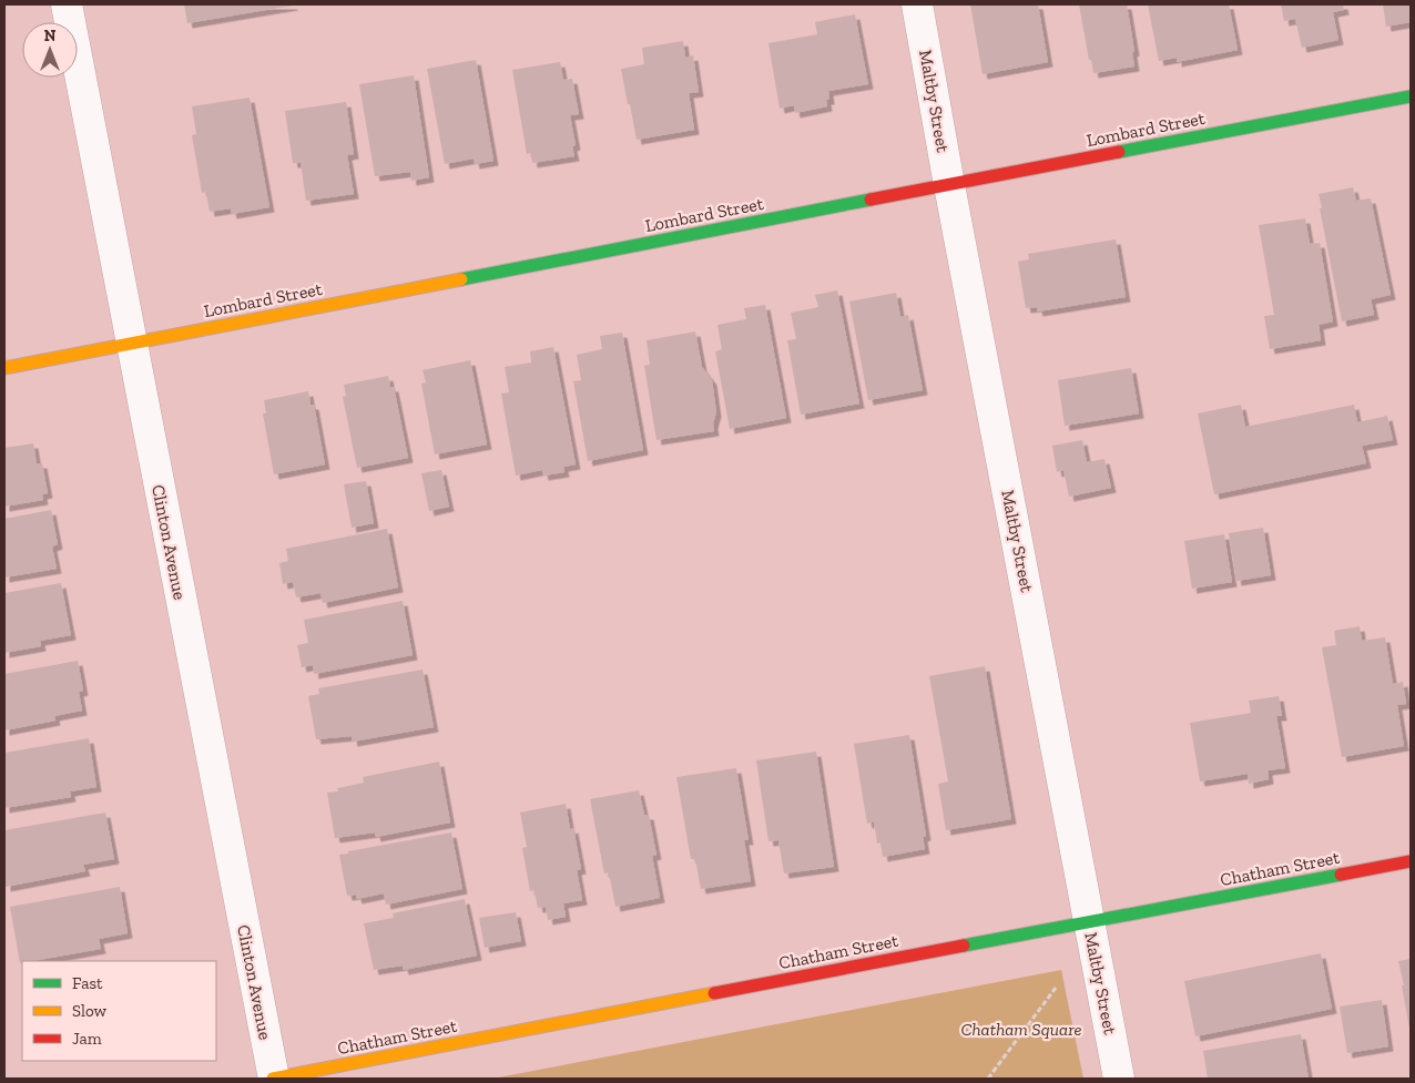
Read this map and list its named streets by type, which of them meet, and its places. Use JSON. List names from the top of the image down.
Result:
{
  "streets": {
    "street": [
      "Maltby Street",
      "Lombard Street",
      "Clinton Avenue",
      "Chatham Street"
    ]
  },
  "crossings": [
    ["Maltby Street", "Lombard Street"],
    ["Maltby Street", "Chatham Street"],
    ["Lombard Street", "Clinton Avenue"],
    ["Clinton Avenue", "Chatham Street"]
  ],
  "parks": ["Chatham Square"],
  "legend": ["Fast", "Slow", "Jam"],
  "north": "top"
}
